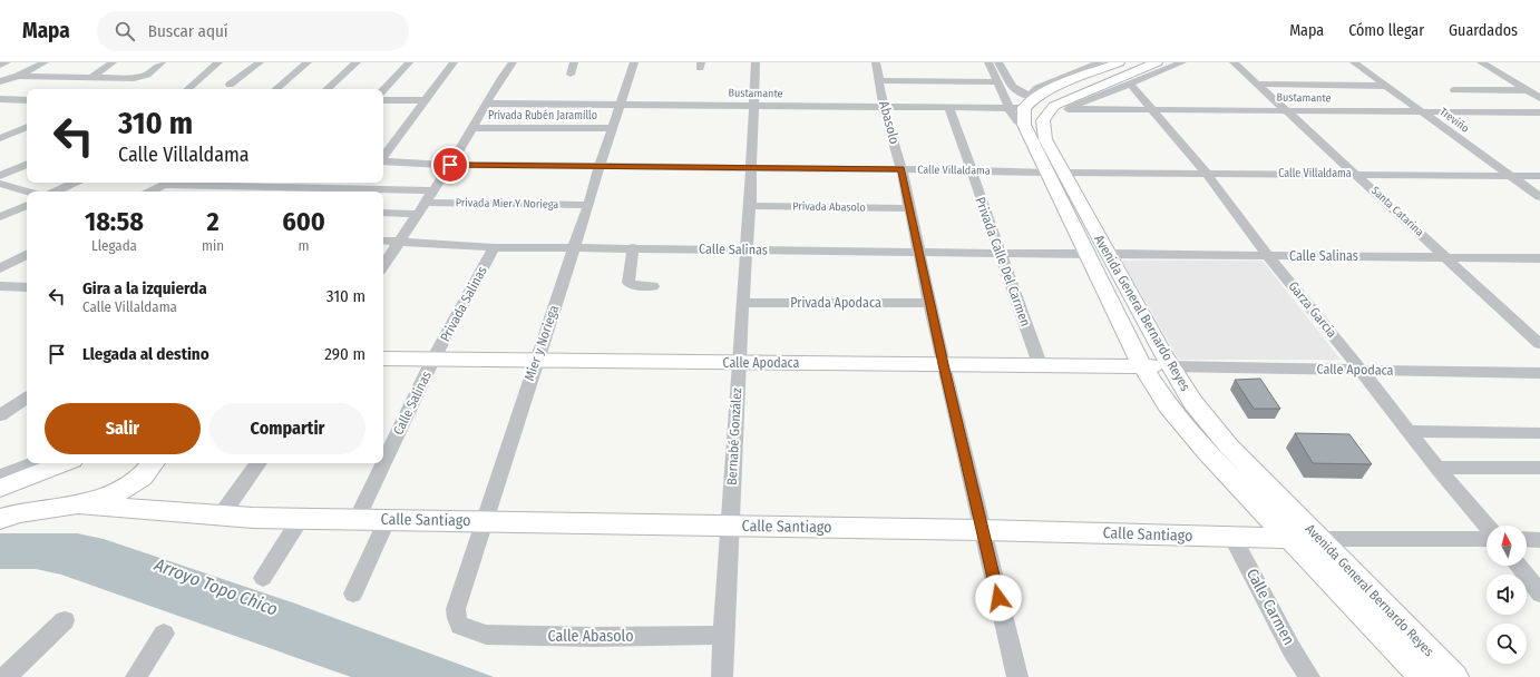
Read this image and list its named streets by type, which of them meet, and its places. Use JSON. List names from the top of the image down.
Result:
{
  "streets": {
    "main road": ["Avenida General Bernardo Reyes", "Calle Apodaca", "Calle Santiago"],
    "street": [
      "Bustamante",
      "Privada Rubén Jaramillo",
      "Treviño",
      "Abasolo",
      "Calle Villaldama",
      "Privada Mier Y Noriega",
      "Privada Abasolo",
      "Santa Catarina",
      "Calle Salinas",
      "Privada Calle Del Carmen",
      "Privada Apodaca",
      "Privada Salinas",
      "Garza García",
      "Mier y Noriega",
      "Bernabé González",
      "Calle Carmen",
      "Calle Abasolo"
    ]
  },
  "crossings": [
    ["Bustamante", "Treviño"],
    ["Bustamante", "Abasolo"],
    ["Bustamante", "Santa Catarina"],
    ["Bustamante", "Privada Calle Del Carmen"],
    ["Bustamante", "Garza García"],
    ["Bustamante", "Avenida General Bernardo Reyes"],
    ["Bustamante", "Mier y Noriega"],
    ["Bustamante", "Bernabé González"],
    ["Privada Rubén Jaramillo", "Mier y Noriega"],
    ["Treviño", "Calle Villaldama"],
    ["Abasolo", "Calle Villaldama"],
    ["Abasolo", "Privada Abasolo"],
    ["Abasolo", "Calle Salinas"],
    ["Abasolo", "Privada Apodaca"],
    ["Abasolo", "Calle Apodaca"],
    ["Abasolo", "Calle Santiago"],
    ["Calle Villaldama", "Santa Catarina"],
    ["Calle Villaldama", "Privada Calle Del Carmen"],
    ["Calle Villaldama", "Garza García"],
    ["Calle Villaldama", "Avenida General Bernardo Reyes"],
    ["Calle Villaldama", "Mier y Noriega"],
    ["Calle Villaldama", "Bernabé González"],
    ["Privada Mier Y Noriega", "Mier y Noriega"],
    ["Privada Abasolo", "Bernabé González"],
    ["Santa Catarina", "Calle Salinas"],
    ["Calle Salinas", "Privada Calle Del Carmen"],
    ["Calle Salinas", "Privada Salinas"],
    ["Calle Salinas", "Garza García"],
    ["Calle Salinas", "Avenida General Bernardo Reyes"],
    ["Calle Salinas", "Mier y Noriega"],
    ["Calle Salinas", "Calle Apodaca"],
    ["Calle Salinas", "Bernabé González"],
    ["Calle Salinas", "Calle Santiago"],
    ["Privada Calle Del Carmen", "Calle Apodaca"],
    ["Privada Apodaca", "Bernabé González"],
    ["Privada Salinas", "Calle Apodaca"],
    ["Garza García", "Calle Apodaca"],
    ["Avenida General Bernardo Reyes", "Calle Apodaca"],
    ["Avenida General Bernardo Reyes", "Calle Santiago"],
    ["Mier y Noriega", "Calle Apodaca"],
    ["Mier y Noriega", "Calle Santiago"],
    ["Mier y Noriega", "Calle Abasolo"],
    ["Calle Apodaca", "Bernabé González"],
    ["Bernabé González", "Calle Santiago"],
    ["Bernabé González", "Calle Abasolo"],
    ["Calle Santiago", "Calle Carmen"]
  ],
  "water": ["Arroyo Topo Chico"],
  "north": "top",
  "page": {
    "header": "Mapa",
    "search": "Buscar aquí",
    "nav": ["Mapa", "Cómo llegar", "Guardados"],
    "turn": ["310 m", "Calle Villaldama"],
    "eta": [
      "18:58",
      "Llegada",
      "2",
      "min",
      "600",
      "m"
    ],
    "list": [
      {
        "name": "Gira a la izquierda",
        "note": "Calle Villaldama",
        "value": "310 m"
      },
      {
        "name": "Llegada al destino",
        "value": "290 m"
      }
    ],
    "buttons": ["Salir", "Compartir"]
  }
}
